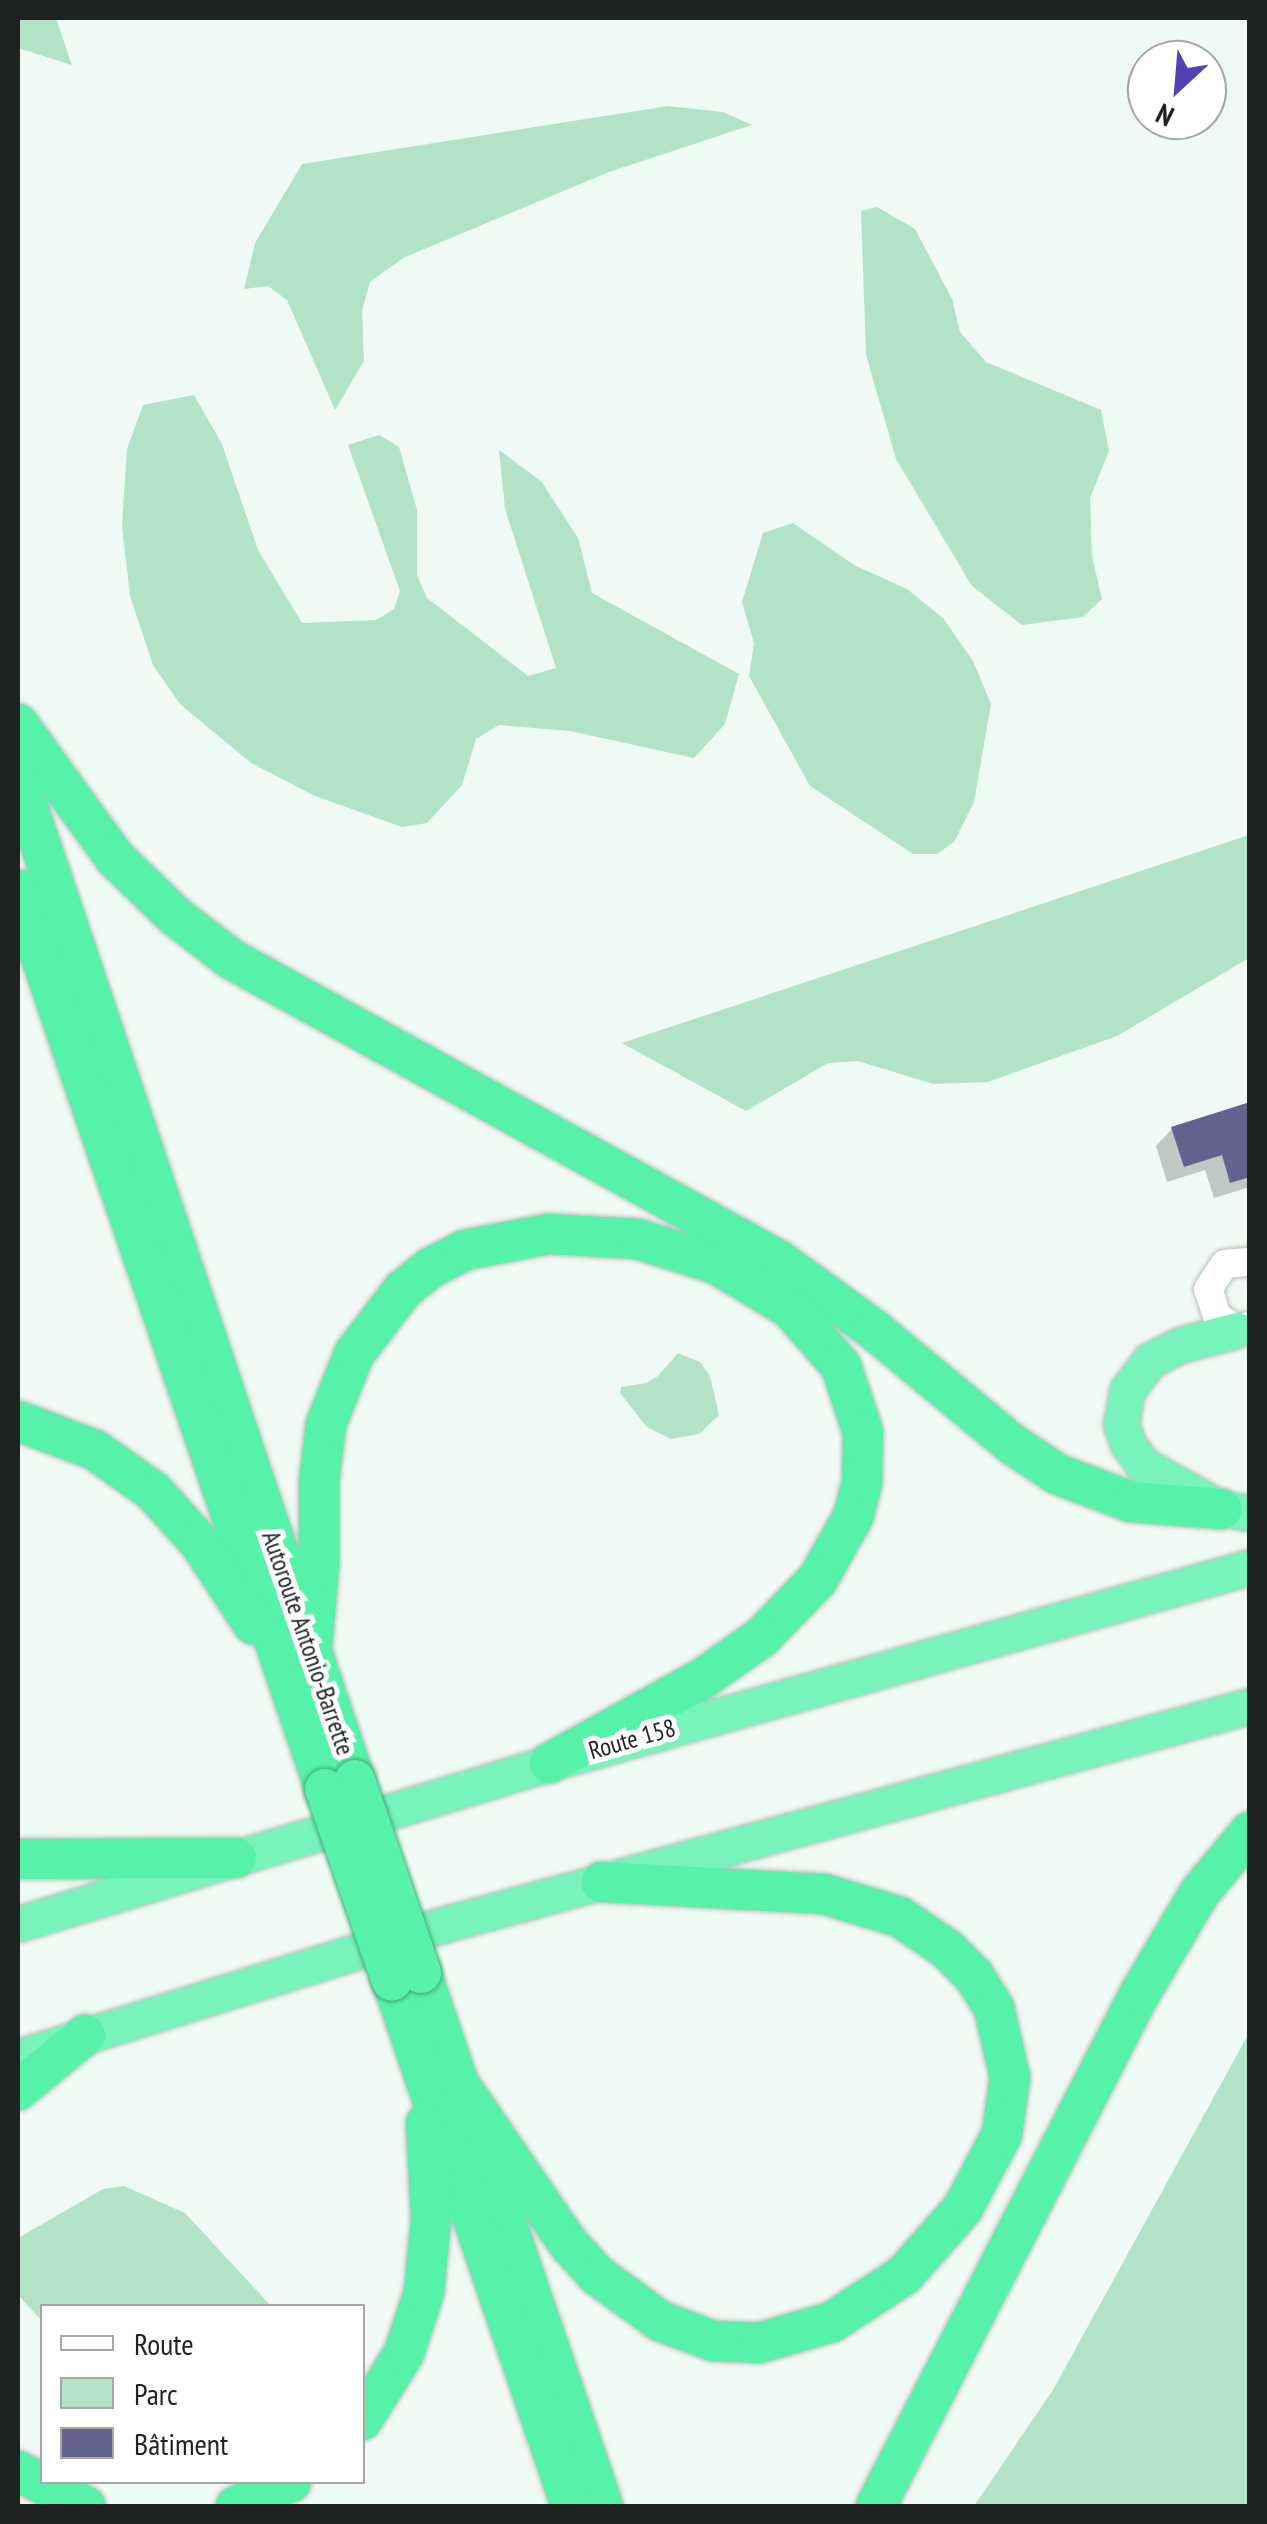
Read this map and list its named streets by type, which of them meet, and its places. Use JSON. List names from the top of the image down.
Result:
{
  "streets": {
    "highway": ["Autoroute Antonio-Barrette", "Route 158"]
  },
  "legend": ["Route", "Parc", "Bâtiment"],
  "north": "bottom left"
}
